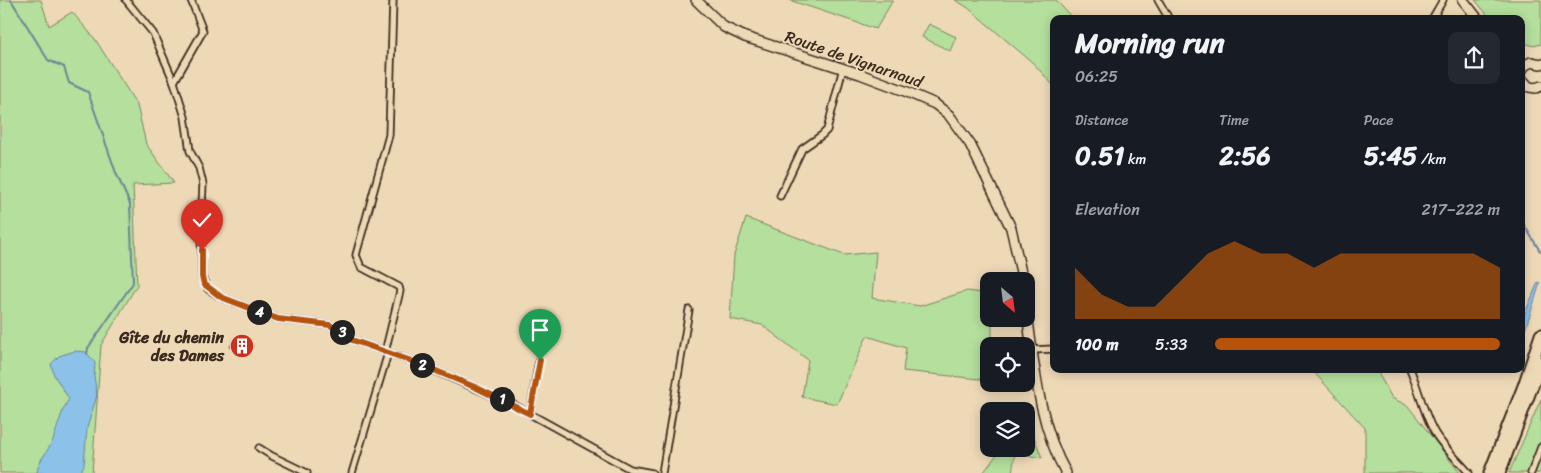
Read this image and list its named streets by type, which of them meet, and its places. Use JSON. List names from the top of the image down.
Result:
{
  "streets": {
    "street": ["Route de Vignarnaud"]
  },
  "places": {
    "building": ["Gîte du chemin des Dames"]
  },
  "north": "bottom right",
  "page": {
    "heading": ["Morning run", "06:25"],
    "stats": [
      ["Distance", "0.51 km"],
      ["Time", "2:56"],
      ["Pace", "5:45 /km"]
    ],
    "chart": ["Elevation", "217–222 m"],
    "pins": [
      "4",
      "3",
      "2",
      "1"
    ],
    "list": [
      {
        "name": "100 m",
        "note": "5:33"
      }
    ]
  }
}
